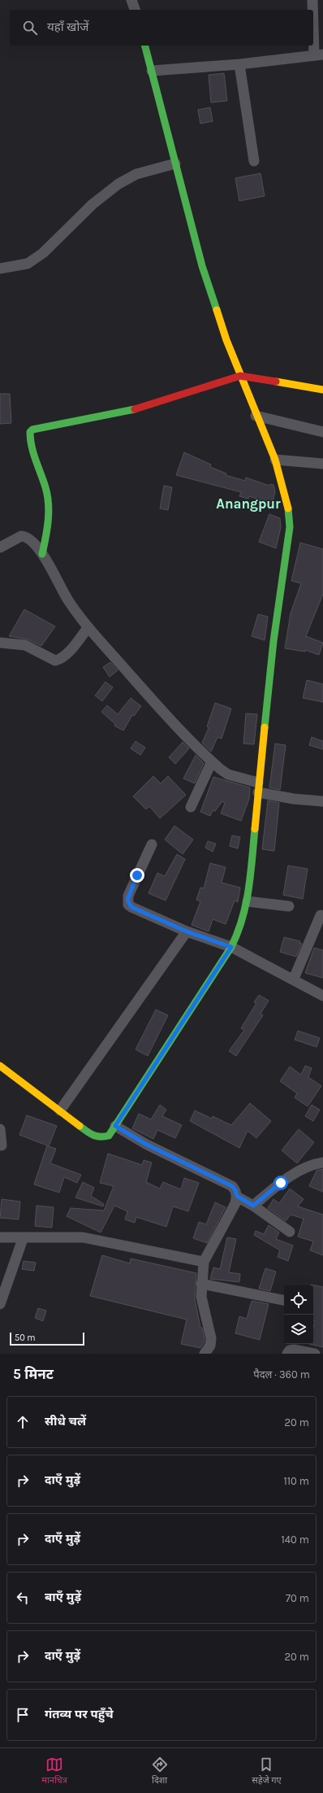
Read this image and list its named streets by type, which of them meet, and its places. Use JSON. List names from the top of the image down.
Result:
{
  "districts": ["Anangpur"],
  "scale_bar": "50 m",
  "page": {
    "search": "यहाँ खोजें",
    "scale": "50 m",
    "heading": ["5 मिनट", "पैदल · 360 m"],
    "list": [
      ["सीधे चलें", "20 m"],
      ["दाएँ मुड़ें", "110 m"],
      ["दाएँ मुड़ें", "140 m"],
      ["बाएँ मुड़ें", "70 m"],
      ["दाएँ मुड़ें", "20 m"],
      "गंतव्य पर पहुँचे"
    ],
    "nav": ["मानचित्र", "दिशा", "सहेजे गए"]
  }
}
